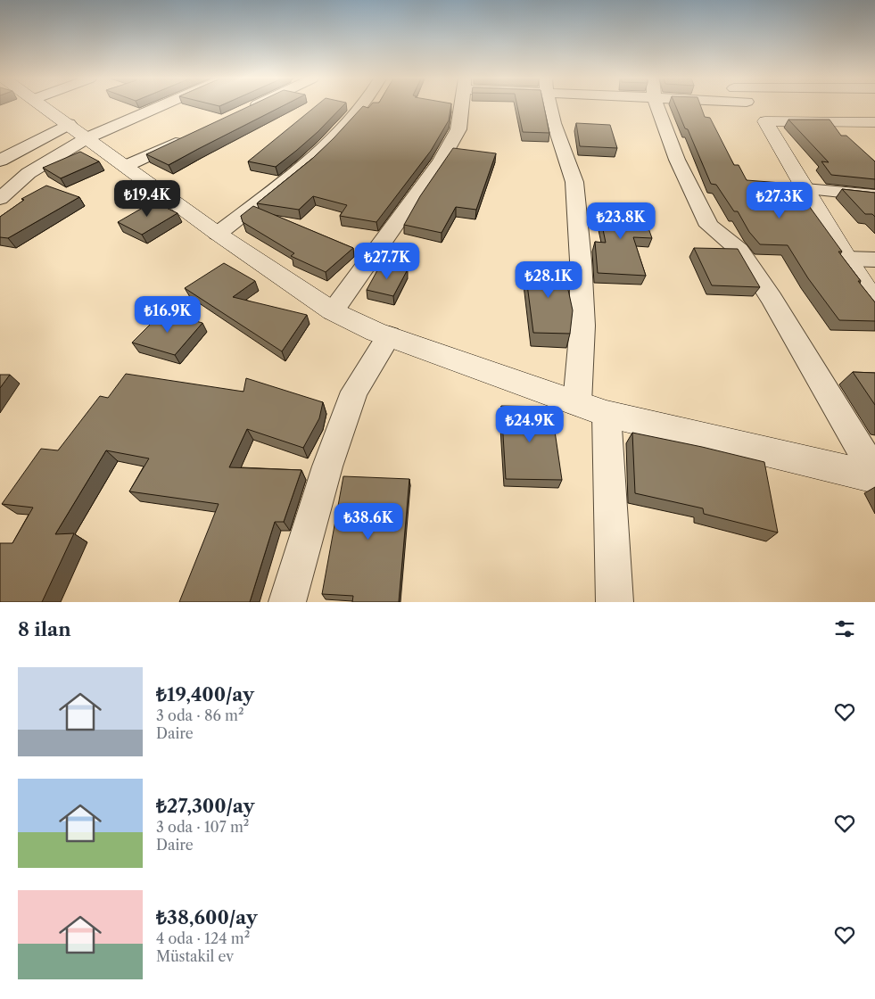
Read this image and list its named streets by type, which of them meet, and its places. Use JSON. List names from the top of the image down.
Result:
{
  "page": {
    "price": [
      "₺19.4K",
      "₺27.3K",
      "₺23.8K",
      "₺27.7K",
      "₺28.1K",
      "₺16.9K",
      "₺24.9K",
      "₺38.6K"
    ],
    "heading": "8 ilan",
    "list": [
      {
        "name": "₺19,400/ay",
        "note": "3 oda · 86 m² · Daire"
      },
      {
        "name": "₺27,300/ay",
        "note": "3 oda · 107 m² · Daire"
      },
      {
        "name": "₺38,600/ay",
        "note": "4 oda · 124 m² · Müstakil ev"
      }
    ]
  }
}
